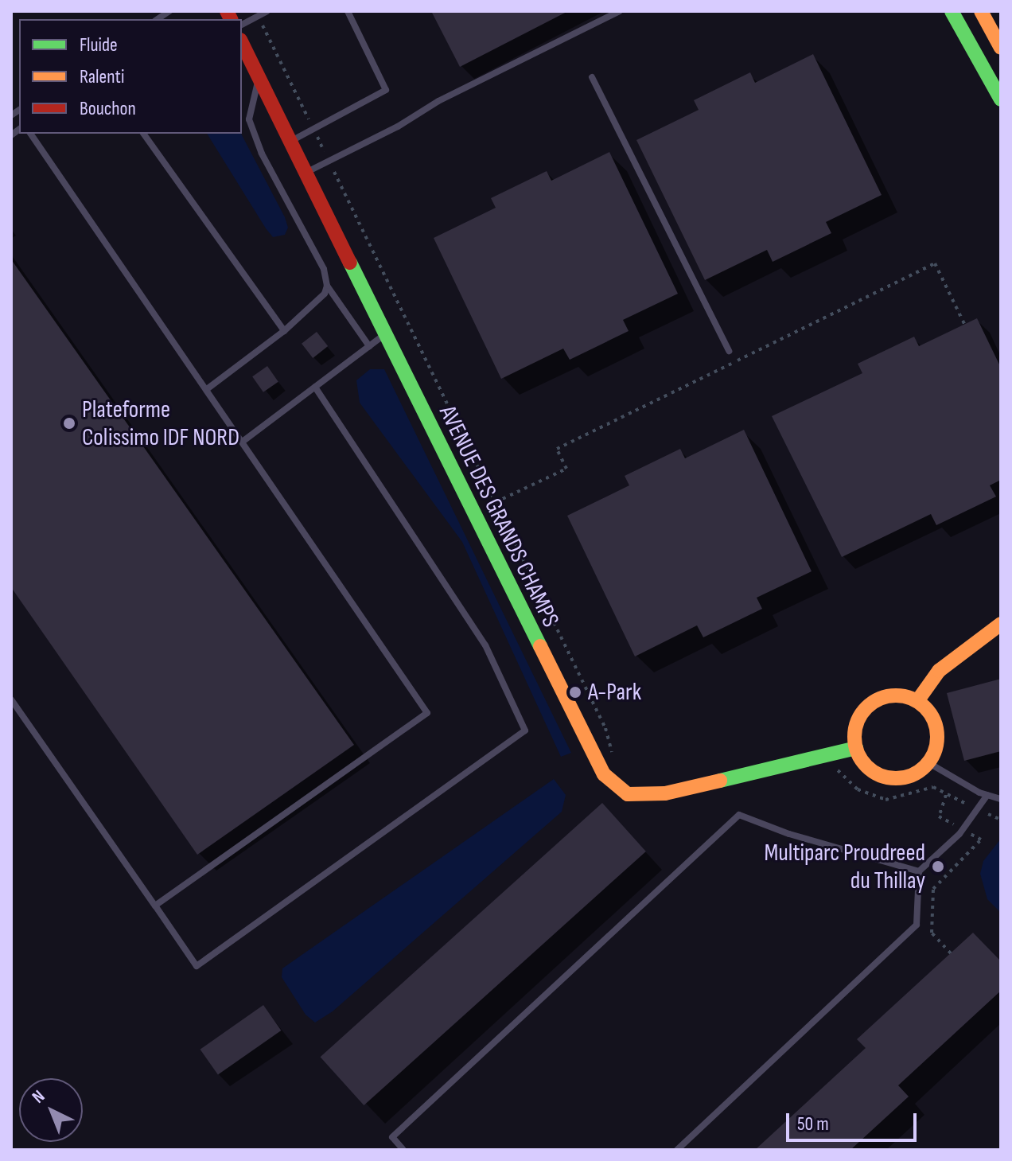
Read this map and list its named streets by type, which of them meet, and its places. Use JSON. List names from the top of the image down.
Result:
{
  "streets": {
    "main road": ["AVENUE DES GRANDS CHAMPS"]
  },
  "places": ["Plateforme Colissimo IDF NORD", "A-Park", "Multiparc Proudreed du Thillay"],
  "legend": ["Fluide", "Ralenti", "Bouchon"],
  "scale_bar": "50 m",
  "north": "top left"
}
